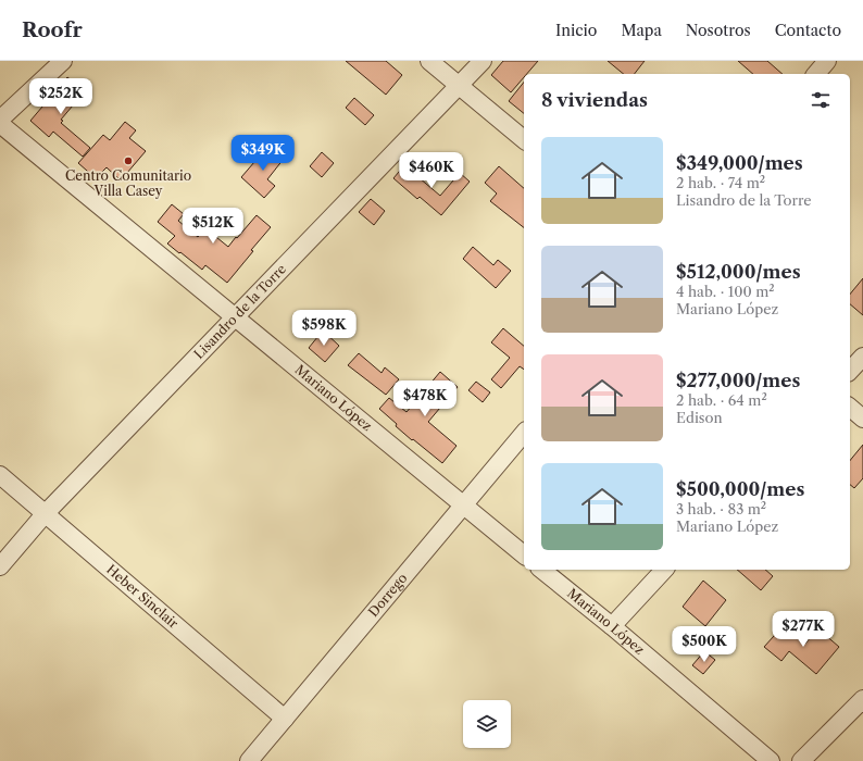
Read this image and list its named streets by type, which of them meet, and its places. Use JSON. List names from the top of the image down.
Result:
{
  "streets": {
    "street": [
      "Lisandro de la Torre",
      "Mariano López",
      "Dorrego",
      "Heber Sinclair"
    ]
  },
  "crossings": [
    ["Lisandro de la Torre", "Mariano López"],
    ["Lisandro de la Torre", "Heber Sinclair"],
    ["Mariano López", "Dorrego"],
    ["Dorrego", "Heber Sinclair"]
  ],
  "places": ["Centro Comunitario Villa Casey"],
  "page": {
    "header": "Roofr",
    "nav": [
      "Inicio",
      "Mapa",
      "Nosotros",
      "Contacto"
    ],
    "heading": "8 viviendas",
    "price": [
      "$252K",
      "$349K",
      "$460K",
      "$512K",
      "$598K",
      "$478K",
      "$277K",
      "$500K"
    ],
    "list": [
      {
        "name": "$349,000/mes",
        "note": "2 hab. · 74 m² · Lisandro de la Torre"
      },
      {
        "name": "$512,000/mes",
        "note": "4 hab. · 100 m² · Mariano López"
      },
      {
        "name": "$277,000/mes",
        "note": "2 hab. · 64 m² · Edison"
      },
      {
        "name": "$500,000/mes",
        "note": "3 hab. · 83 m² · Mariano López"
      }
    ]
  }
}
